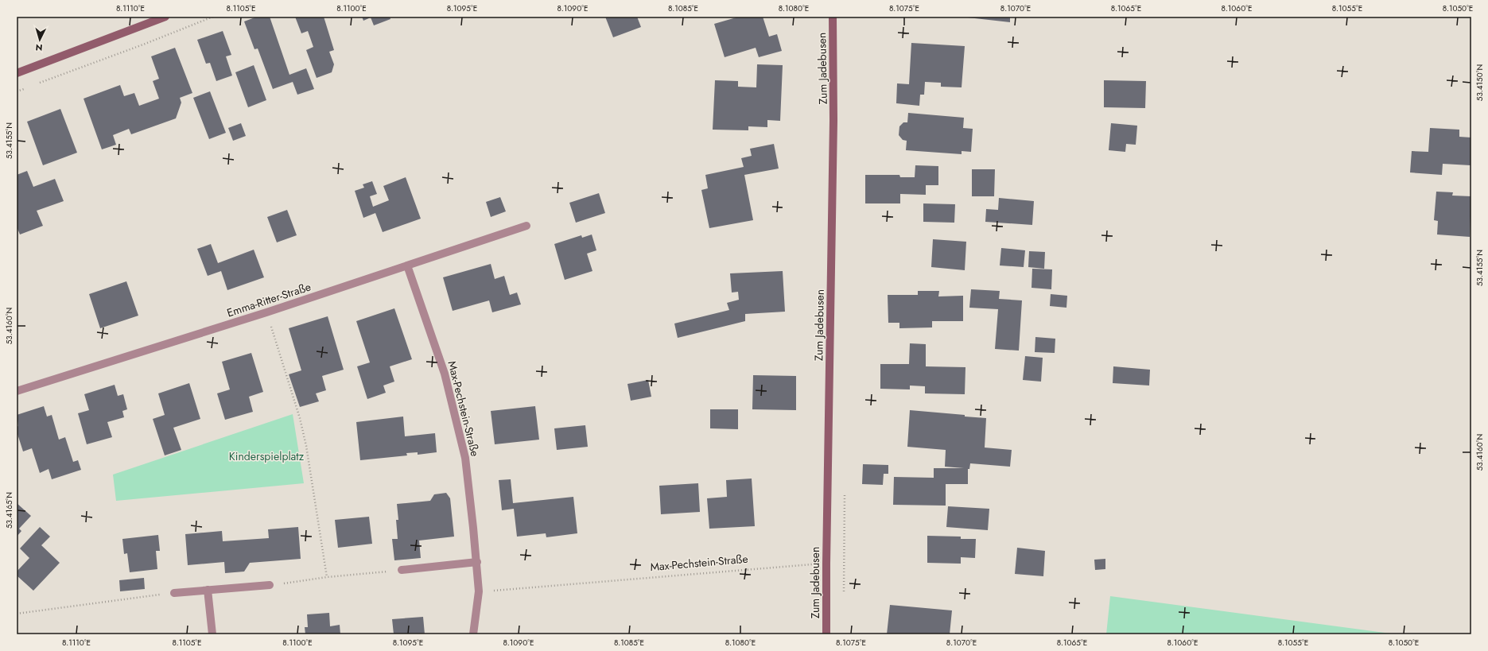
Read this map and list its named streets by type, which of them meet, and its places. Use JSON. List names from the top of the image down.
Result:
{
  "streets": {
    "street": ["Zum Jadebusen", "Emma-Ritter-Straße", "Max-Pechstein-Straße"]
  },
  "crossings": [
    ["Zum Jadebusen", "Max-Pechstein-Straße"],
    ["Emma-Ritter-Straße", "Max-Pechstein-Straße"]
  ],
  "parks": ["Kinderspielplatz"],
  "north": "bottom",
  "coordinates": [
    "8.1110°E",
    "8.1105°E",
    "8.1100°E",
    "8.1095°E",
    "8.1090°E",
    "8.1085°E",
    "8.1080°E",
    "8.1075°E",
    "8.1070°E",
    "8.1065°E",
    "8.1060°E",
    "8.1055°E",
    "8.1050°E",
    "53.4150°N",
    "53.4155°N",
    "53.4160°N",
    "53.4165°N"
  ]
}
